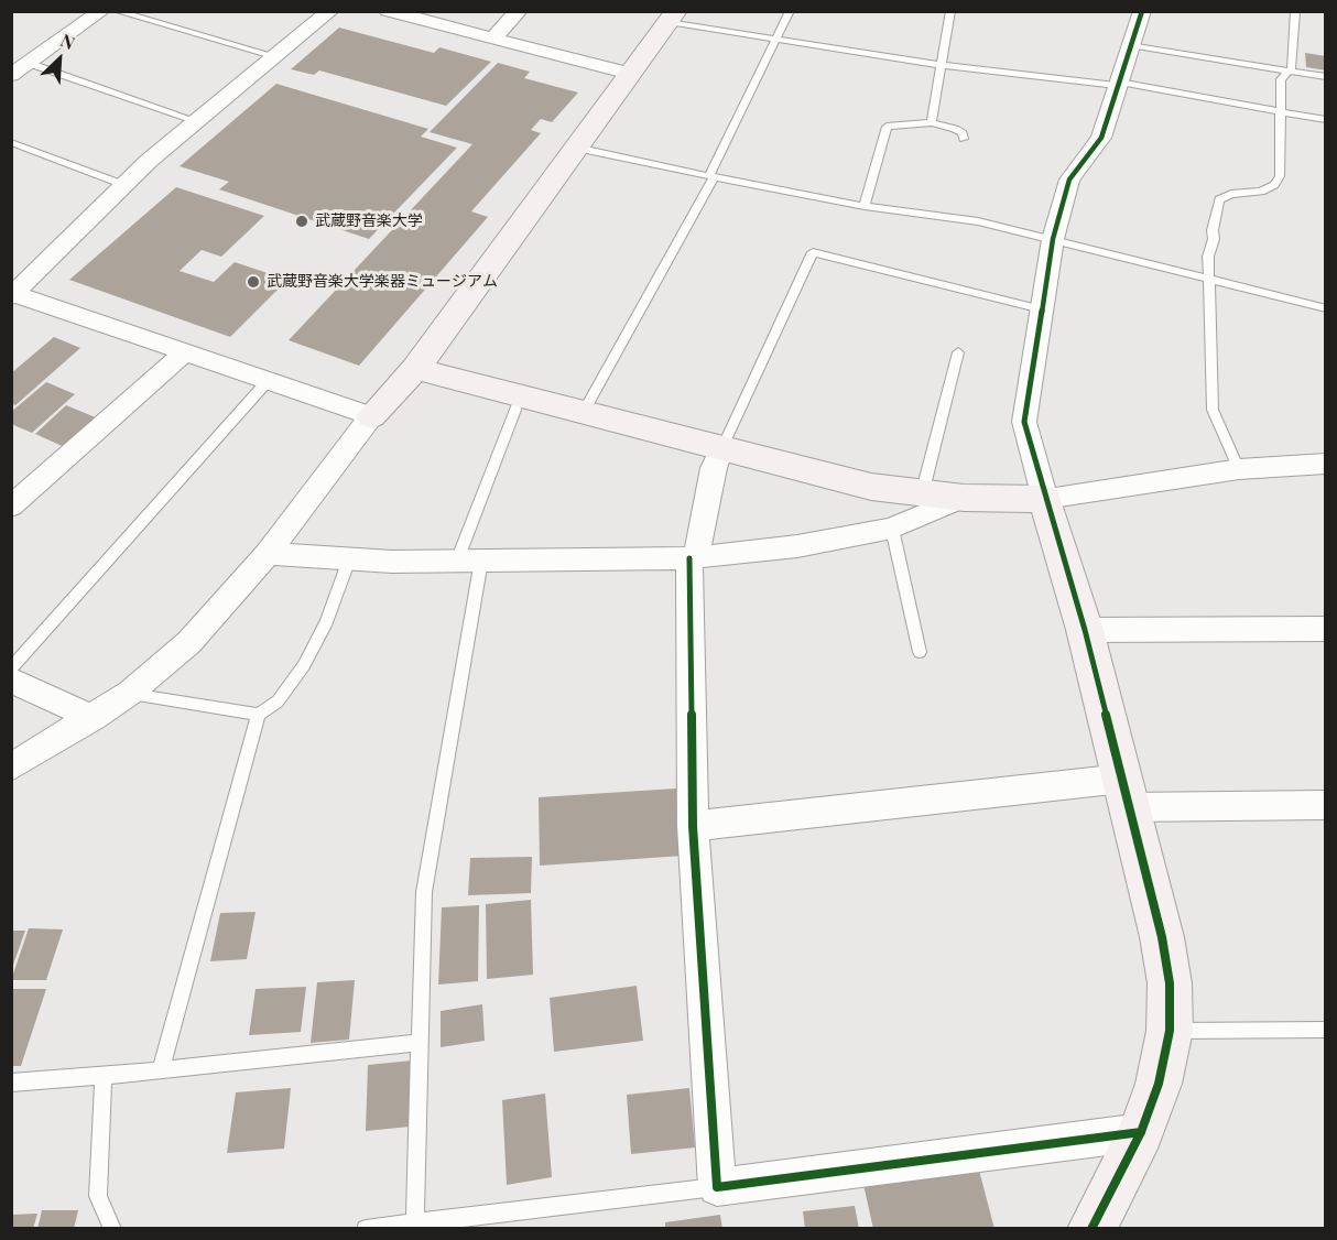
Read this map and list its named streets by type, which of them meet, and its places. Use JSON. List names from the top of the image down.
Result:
{
  "places": ["武蔵野音楽大学", "武蔵野音楽大学楽器ミュージアム"],
  "north": "top right"
}
